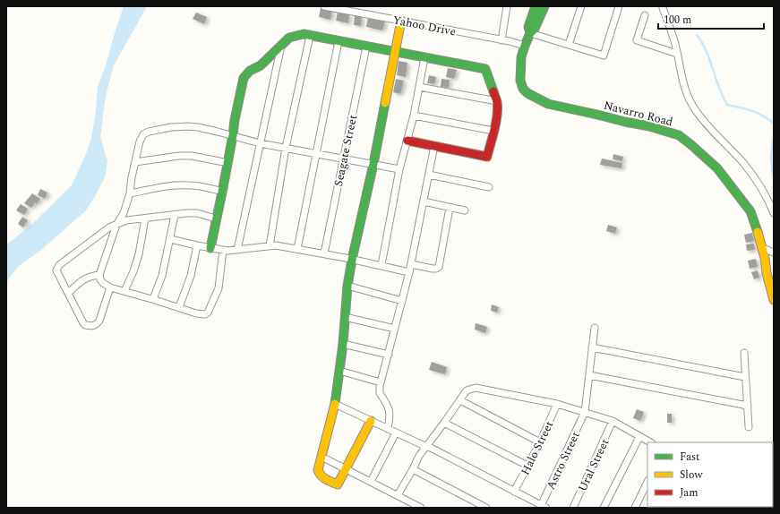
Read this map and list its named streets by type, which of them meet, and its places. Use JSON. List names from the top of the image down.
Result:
{
  "streets": {
    "street": [
      "Yahoo Drive",
      "Navarro Road",
      "Seagate Street",
      "Halo Street",
      "Astro Street",
      "Ural Street"
    ]
  },
  "crossings": [
    ["Yahoo Drive", "Navarro Road"]
  ],
  "legend": ["Fast", "Slow", "Jam"],
  "scale_bar": "100 m"
}
